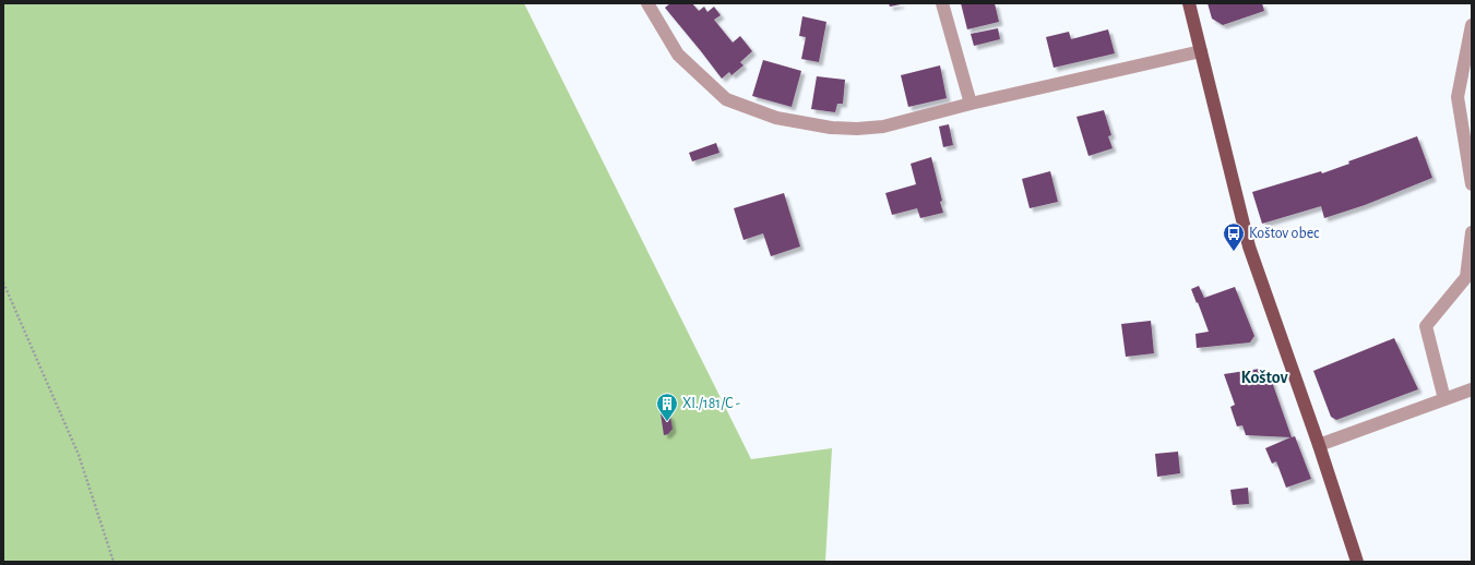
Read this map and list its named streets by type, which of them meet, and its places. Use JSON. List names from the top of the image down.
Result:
{
  "districts": ["Koštov"],
  "places": {
    "bus stop": ["Koštov obec"],
    "building": ["XI./181/C -"]
  }
}
